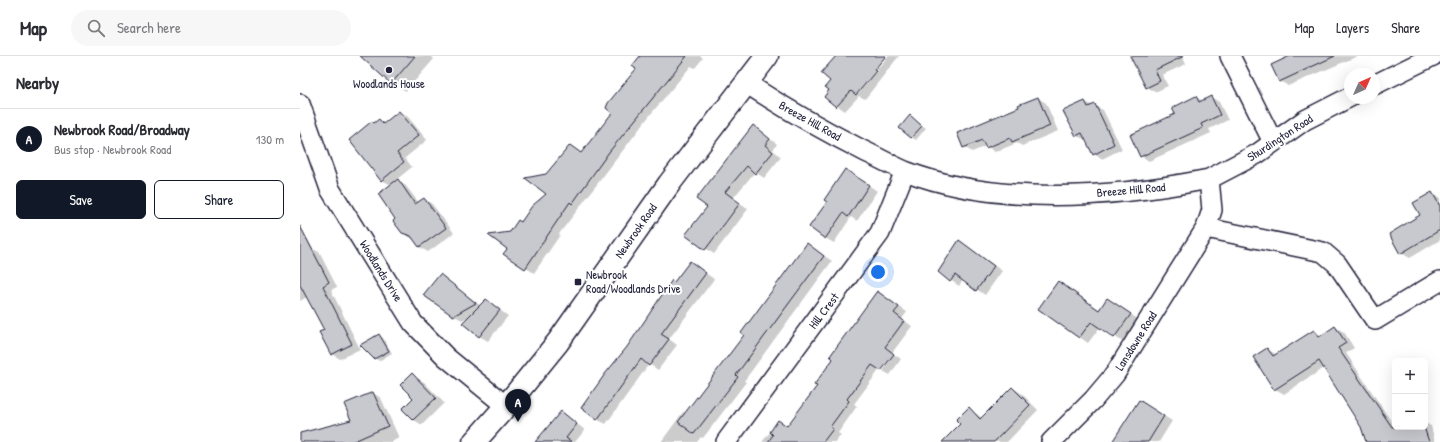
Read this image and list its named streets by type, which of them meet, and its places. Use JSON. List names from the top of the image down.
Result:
{
  "streets": {
    "highway": ["Newbrook Road"],
    "street": [
      "Breeze Hill Road",
      "Shurdington Road",
      "Woodlands Drive",
      "Hill Crest",
      "Lansdowne Road"
    ]
  },
  "crossings": [
    ["Breeze Hill Road", "Shurdington Road"],
    ["Breeze Hill Road", "Newbrook Road"],
    ["Breeze Hill Road", "Hill Crest"],
    ["Newbrook Road", "Woodlands Drive"]
  ],
  "places": {
    "other": ["Woodlands House"],
    "transit": ["Newbrook Road/Woodlands Drive"]
  },
  "north": "top right",
  "page": {
    "header": "Map",
    "search": "Search here",
    "nav": ["Map", "Layers", "Share"],
    "heading": "Nearby",
    "list": [
      {
        "mark": "A",
        "name": "Newbrook Road/Broadway",
        "note": "Bus stop · Newbrook Road",
        "value": "130 m"
      }
    ],
    "buttons": ["Save", "Share"],
    "map_buttons": ["+", "−"],
    "pins": "A"
  }
}
